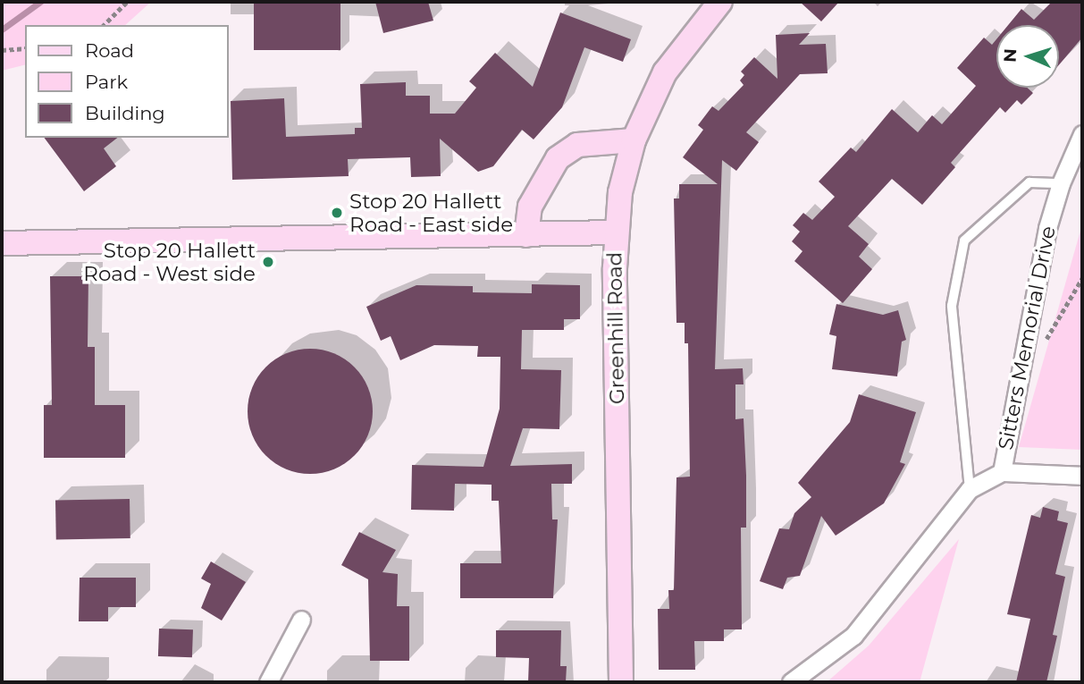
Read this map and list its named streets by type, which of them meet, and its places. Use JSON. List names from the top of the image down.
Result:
{
  "streets": {
    "main road": ["Greenhill Road"],
    "street": ["Sitters Memorial Drive"]
  },
  "places": ["Stop 20 Hallett Road - East side", "Stop 20 Hallett Road - West side"],
  "legend": ["Road", "Park", "Building"],
  "north": "left"
}
